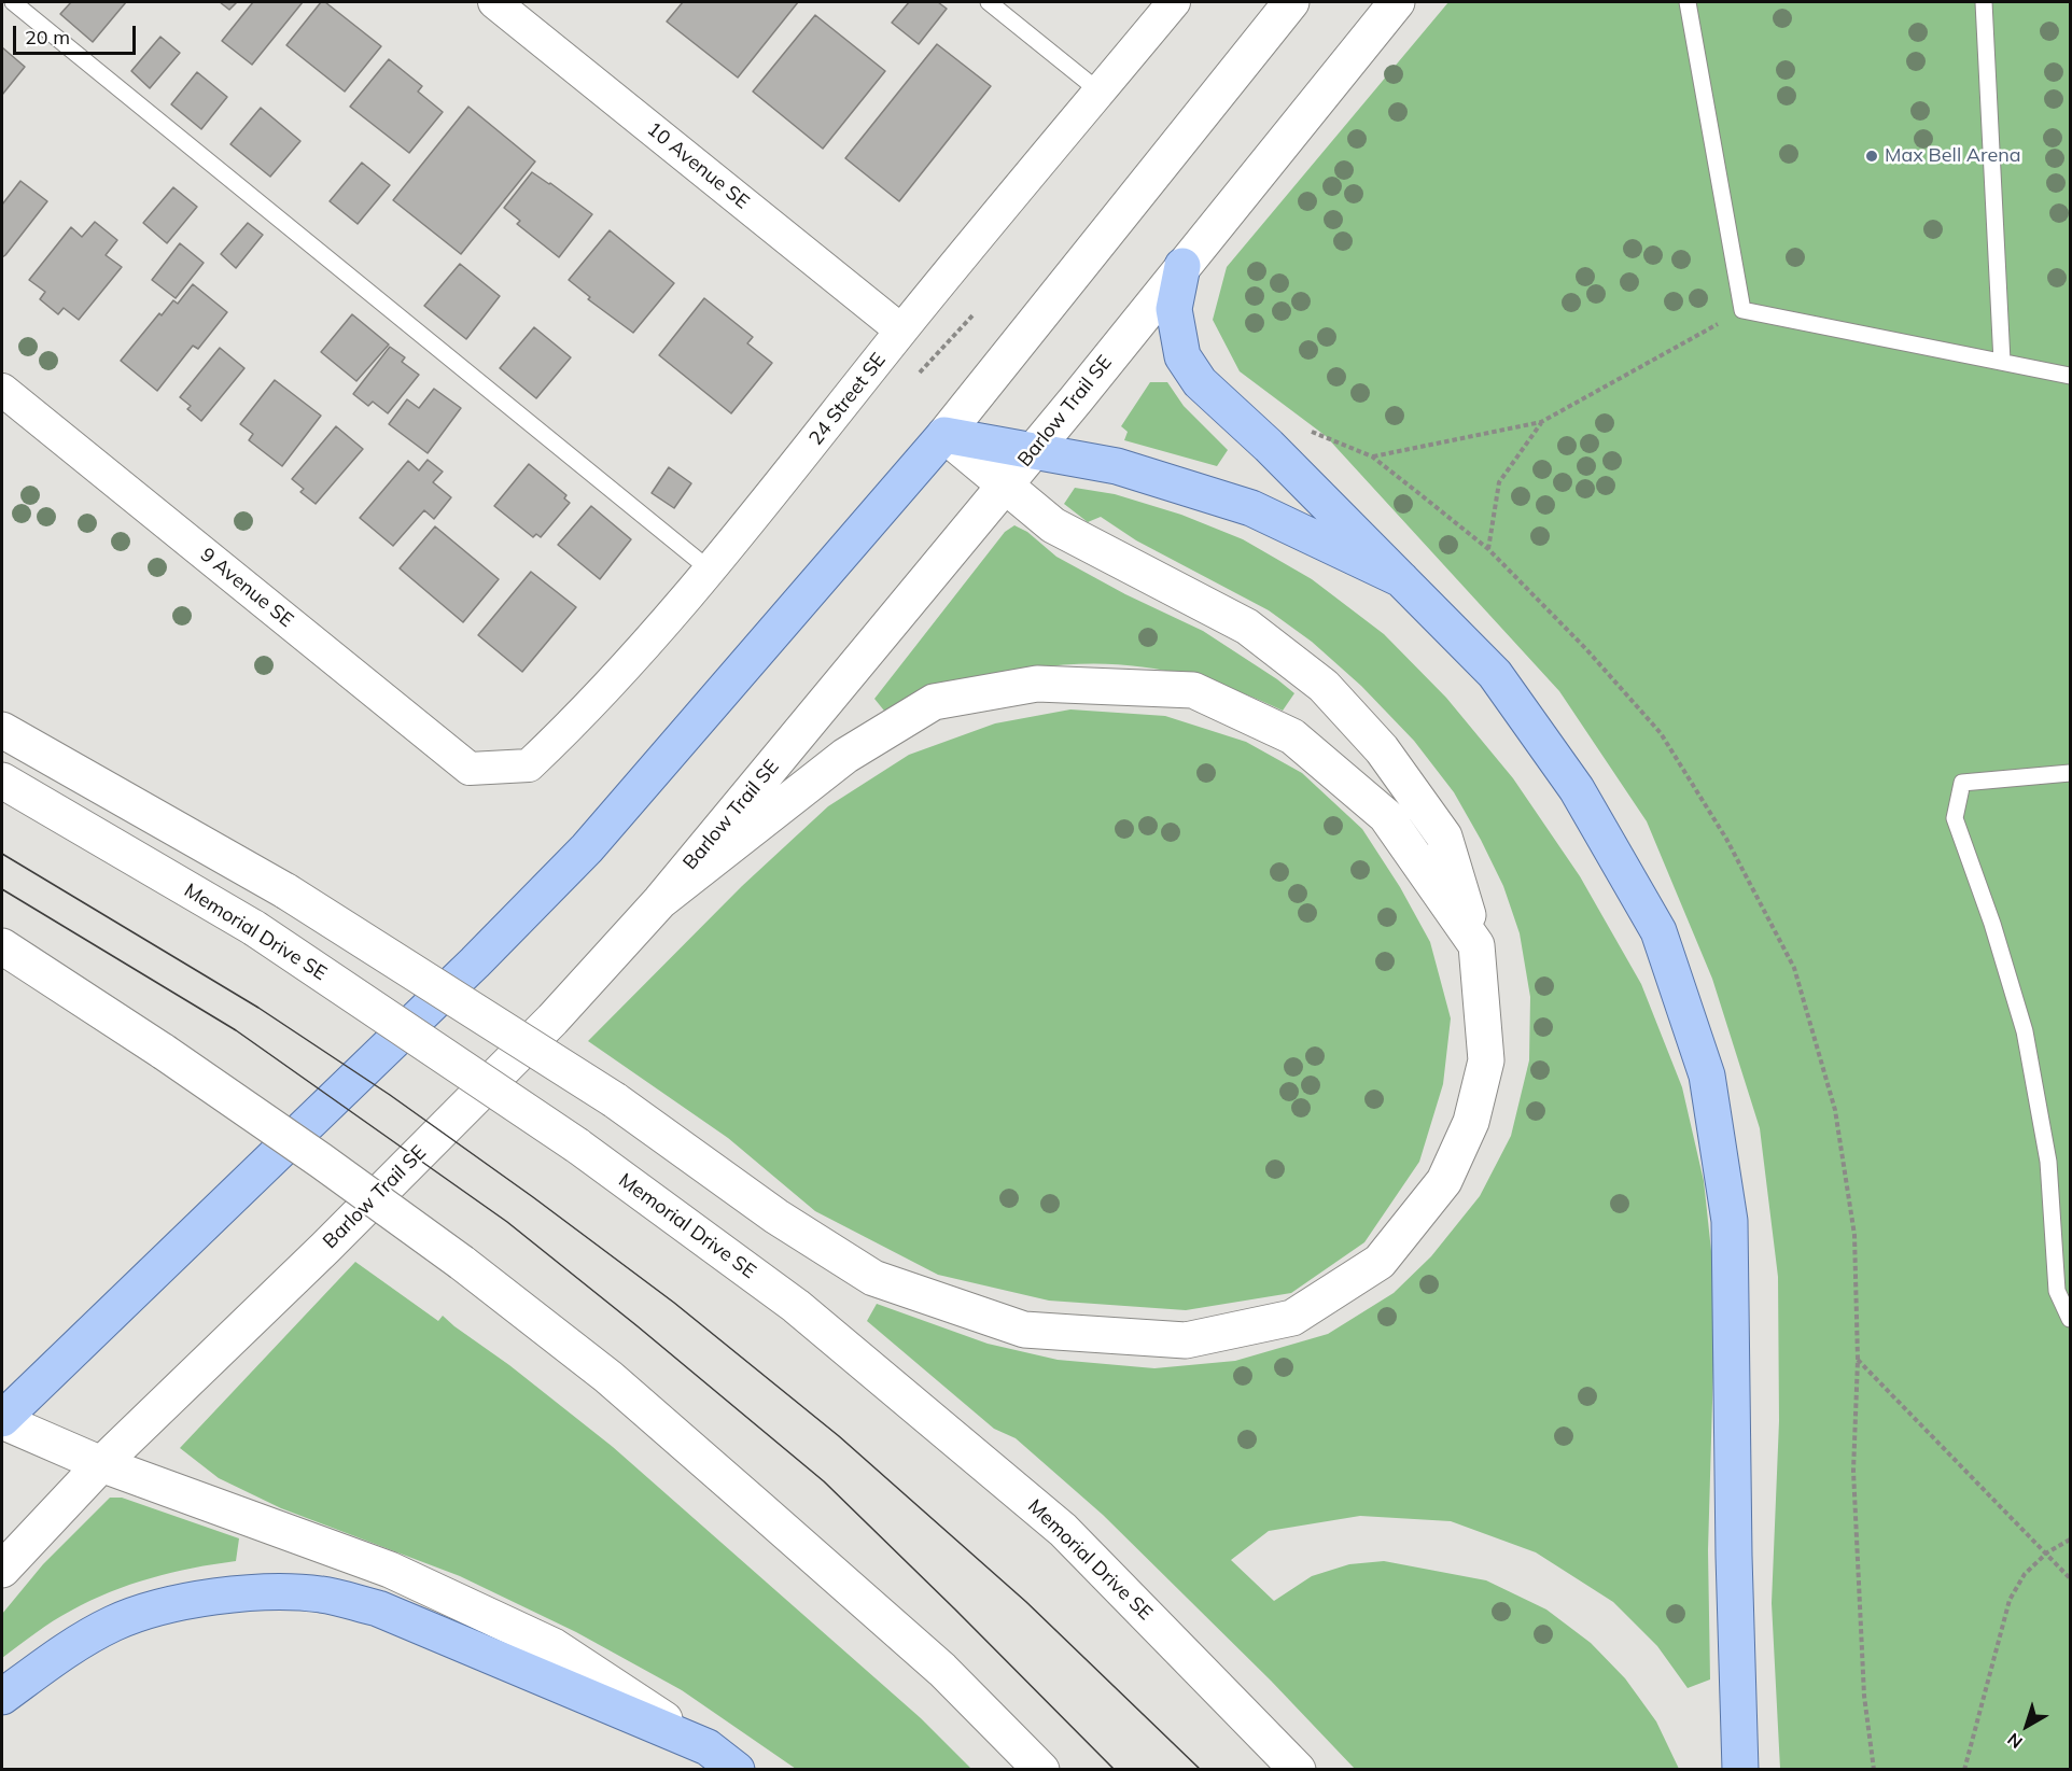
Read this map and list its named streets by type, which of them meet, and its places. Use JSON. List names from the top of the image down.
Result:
{
  "streets": {
    "main road": ["Barlow Trail SE", "Memorial Drive SE"],
    "street": ["10 Avenue SE", "24 Street SE", "9 Avenue SE"]
  },
  "crossings": [
    ["10 Avenue SE", "24 Street SE"],
    ["24 Street SE", "9 Avenue SE"]
  ],
  "places": ["Max Bell Arena"],
  "scale_bar": "20 m",
  "north": "bottom left"
}
